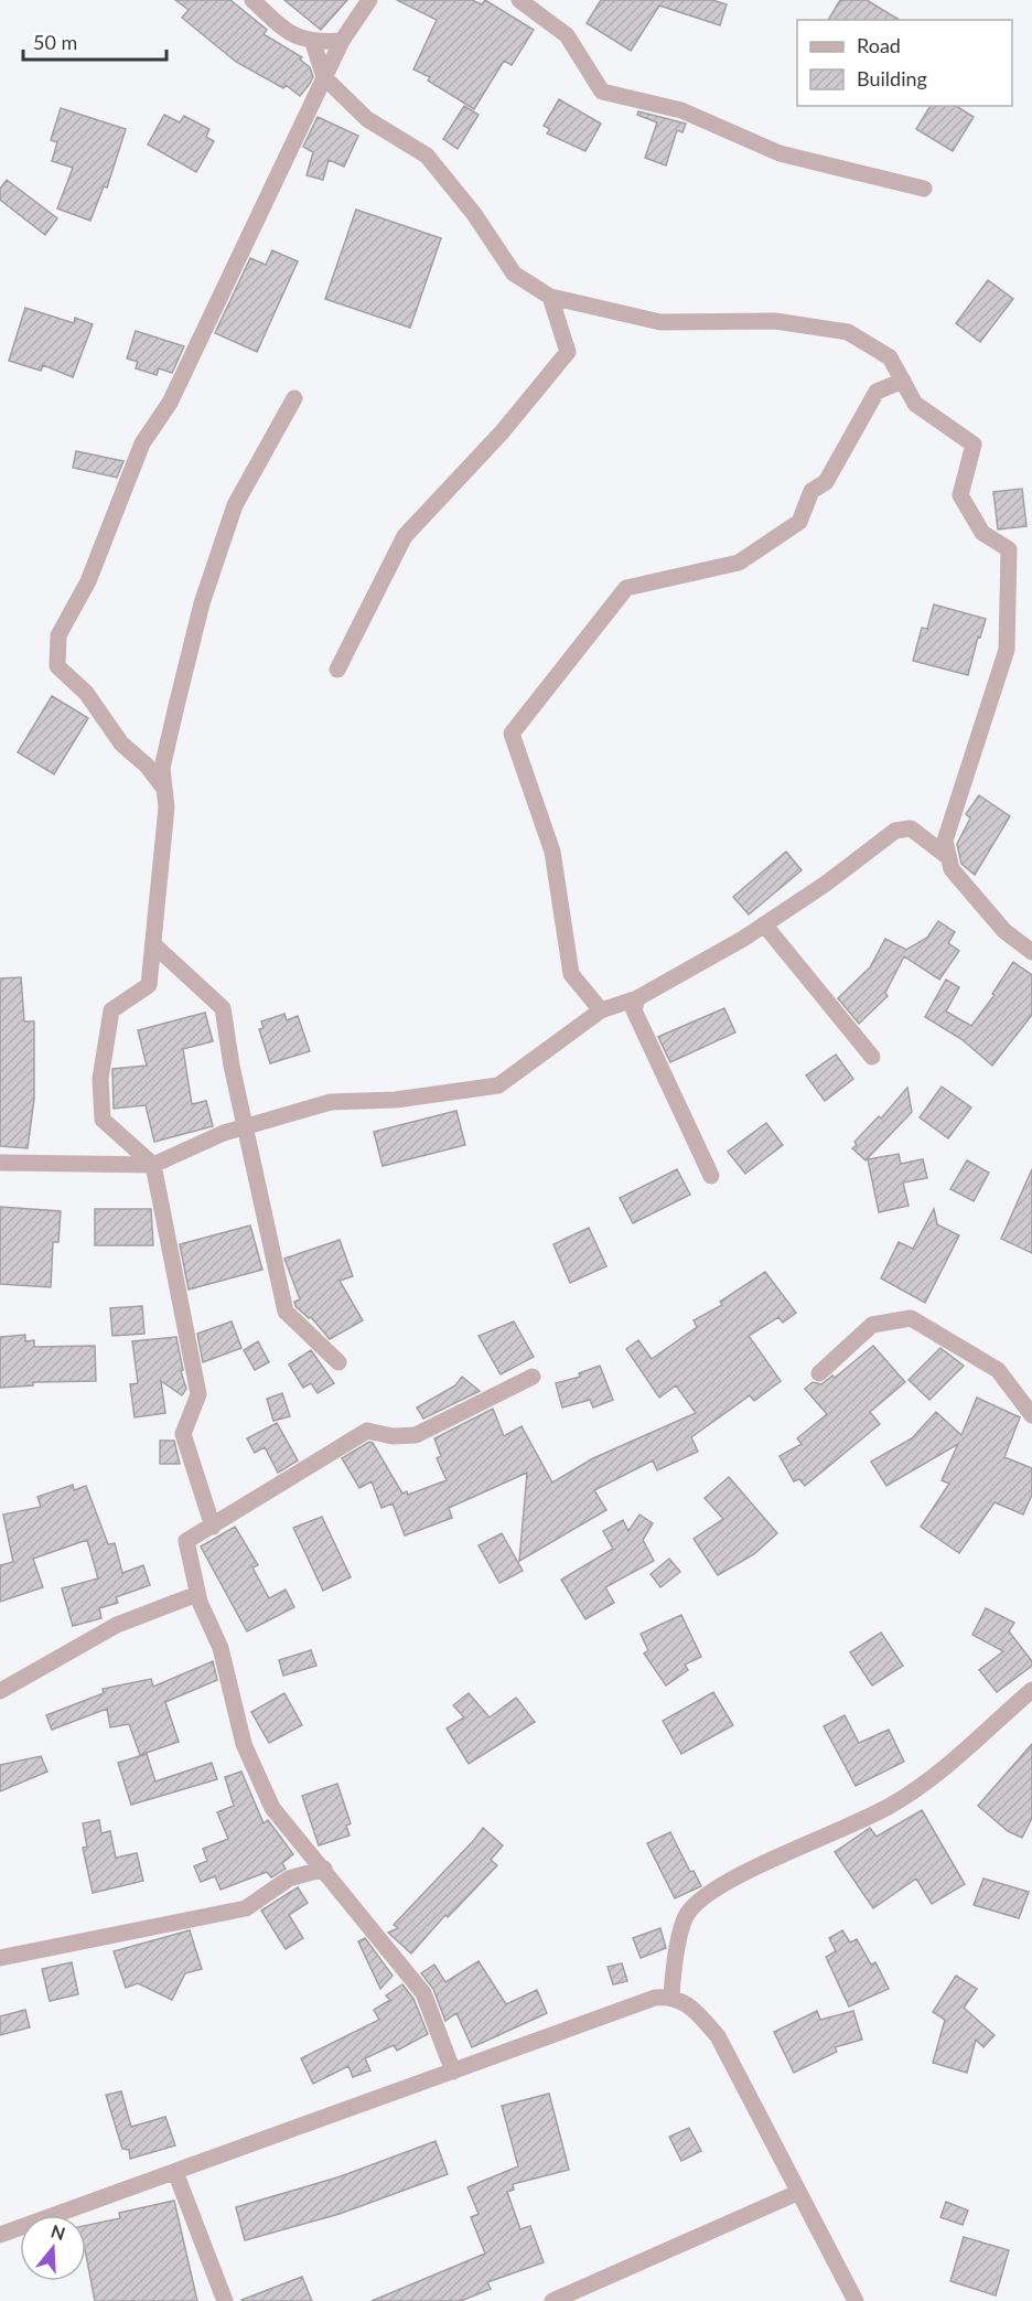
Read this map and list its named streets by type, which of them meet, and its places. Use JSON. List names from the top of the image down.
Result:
{
  "legend": ["Road", "Building"],
  "scale_bar": "50 m",
  "north": "top"
}
